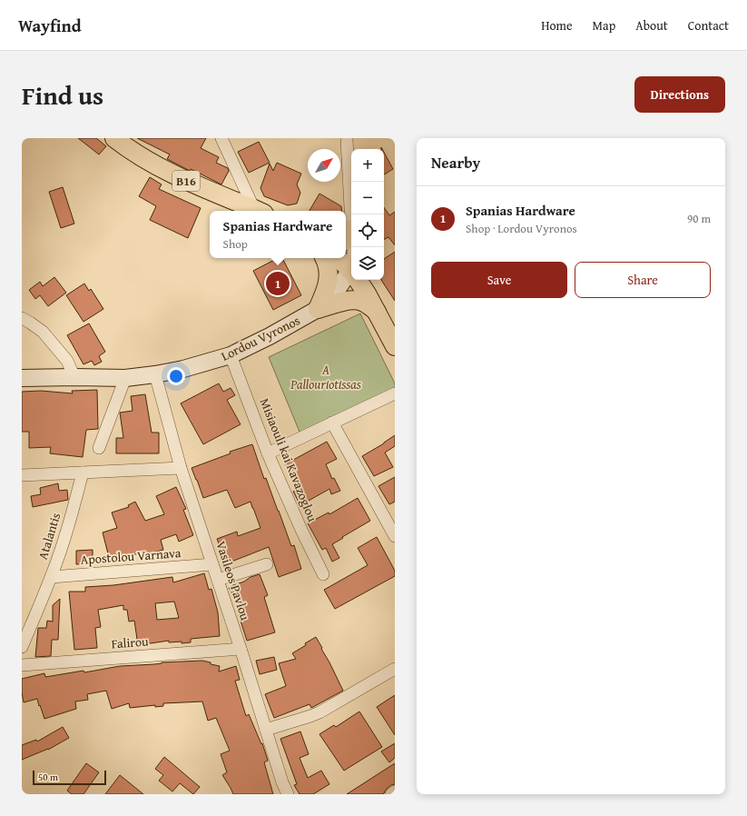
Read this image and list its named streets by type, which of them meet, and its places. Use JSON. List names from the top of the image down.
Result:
{
  "streets": {
    "main road": ["B16"],
    "street": [
      "Lordou Vyronos",
      "Misiaouli kai Kavazoglou",
      "Atalantis",
      "Apostolou Varnava",
      "Vasileos Pavlou",
      "Falirou"
    ]
  },
  "crossings": [
    ["Lordou Vyronos", "Misiaouli kai Kavazoglou"],
    ["Lordou Vyronos", "Vasileos Pavlou"],
    ["Atalantis", "Apostolou Varnava"],
    ["Apostolou Varnava", "Vasileos Pavlou"],
    ["Vasileos Pavlou", "Falirou"]
  ],
  "parks": ["A Pallouriotissas"],
  "scale_bar": "50 m",
  "north": "top right",
  "page": {
    "header": "Wayfind",
    "nav": [
      "Home",
      "Map",
      "About",
      "Contact"
    ],
    "title": "Find us",
    "buttons": [
      "Directions",
      ["Save", "Share"]
    ],
    "heading": "Nearby",
    "map_buttons": ["+", "−"],
    "list": [
      {
        "mark": "1",
        "name": "Spanias Hardware",
        "note": "Shop · Lordou Vyronos",
        "value": "90 m"
      }
    ],
    "popup": ["Spanias Hardware", "Shop"],
    "pins": "1",
    "scale": "50 m"
  }
}
